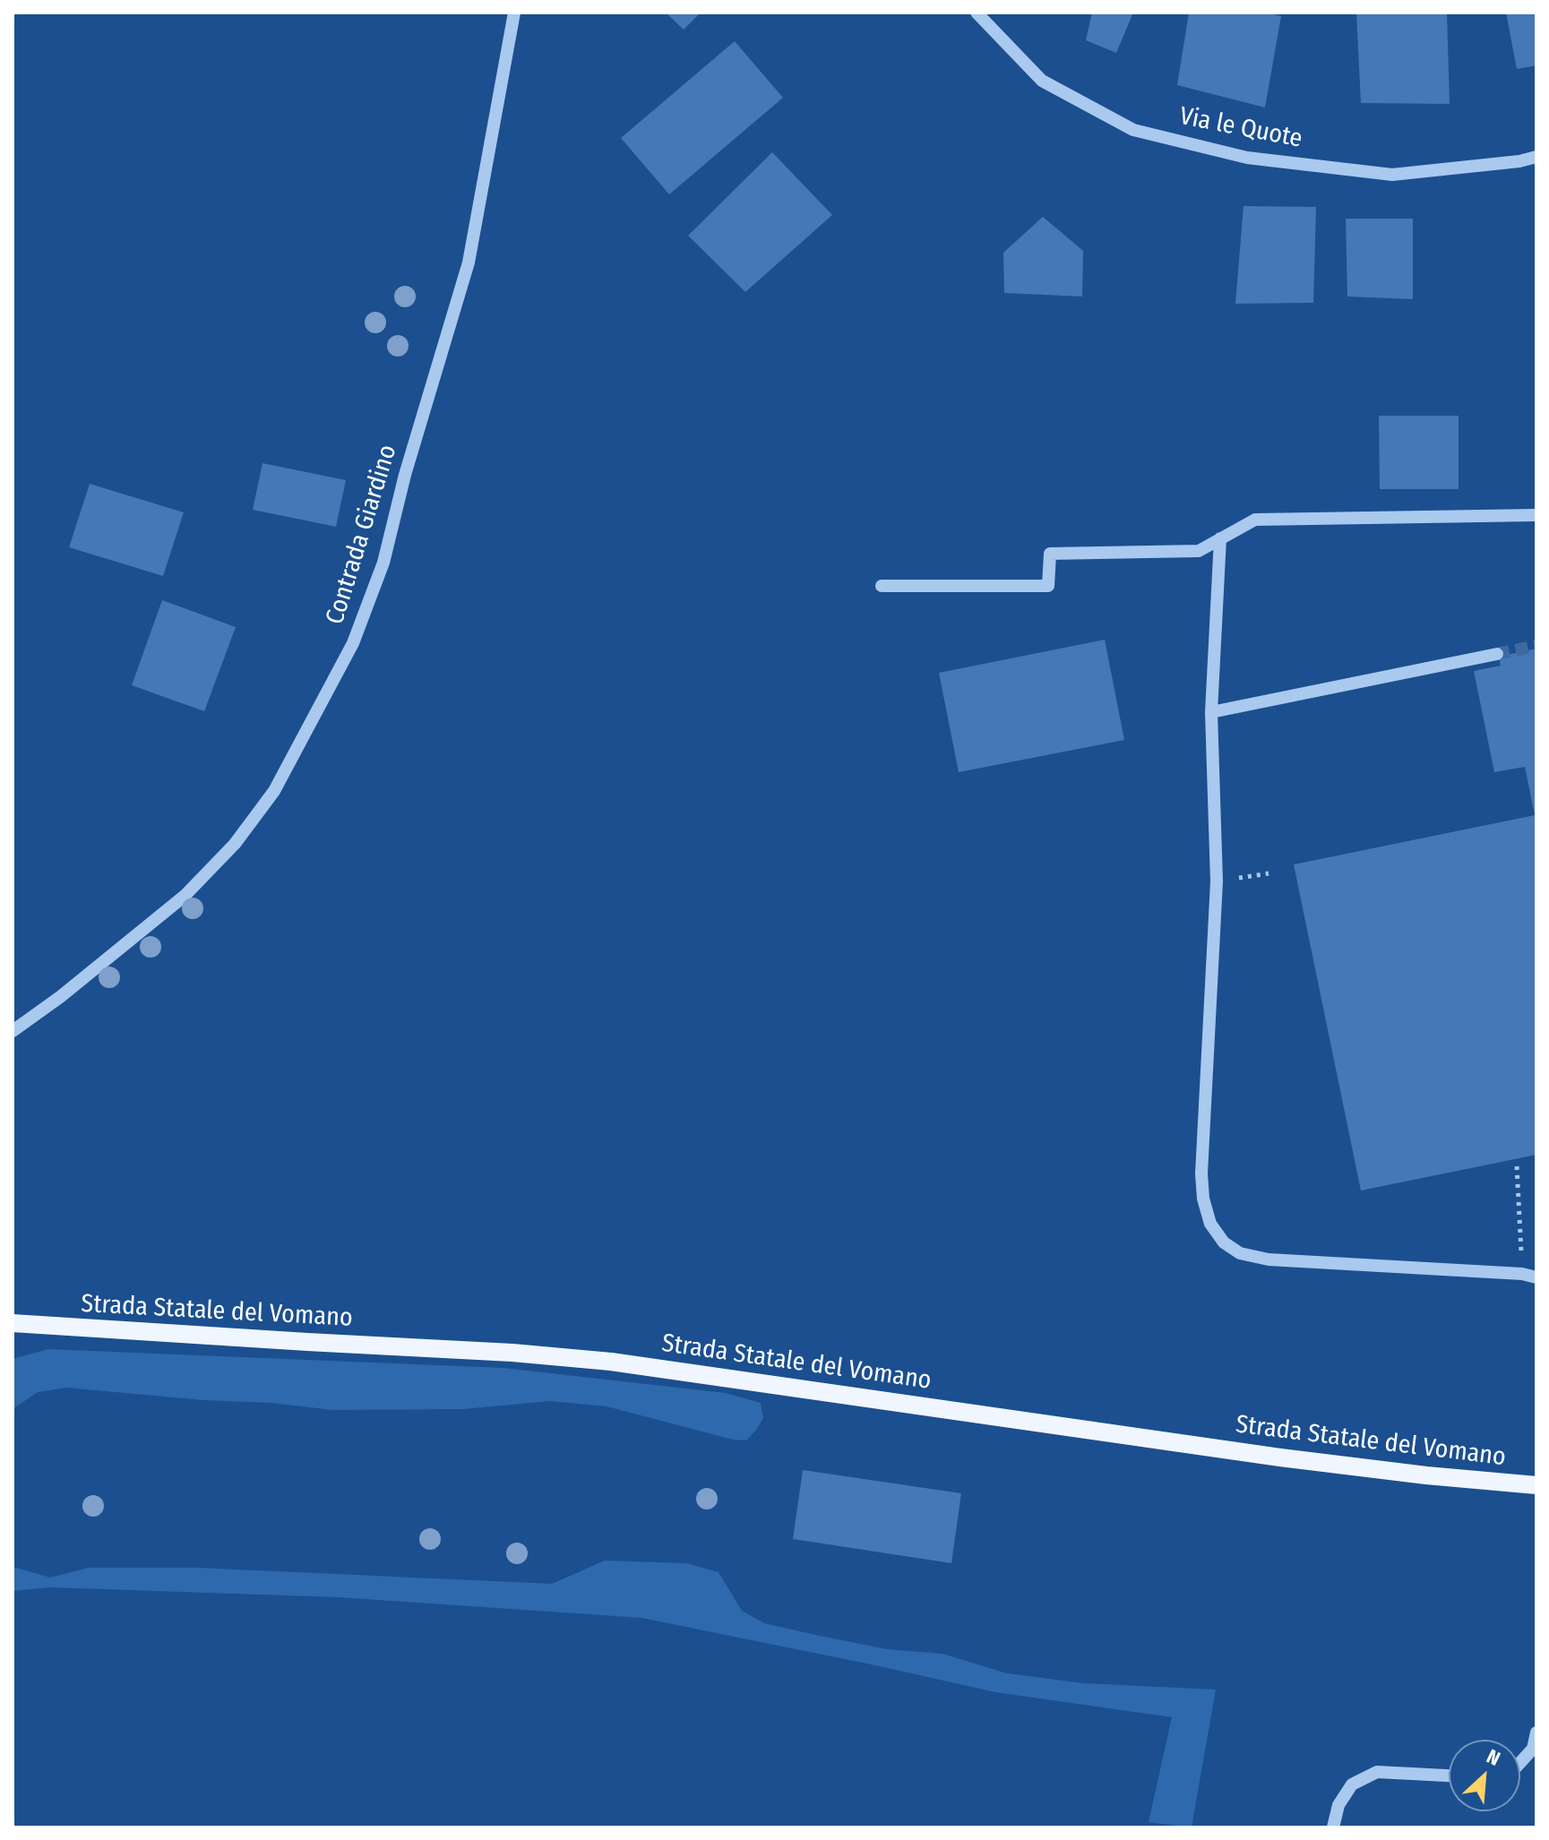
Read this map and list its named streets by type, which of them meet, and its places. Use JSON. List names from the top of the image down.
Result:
{
  "streets": {
    "main road": ["Strada Statale del Vomano"],
    "street": ["Via le Quote", "Contrada Giardino"]
  },
  "north": "top right"
}
